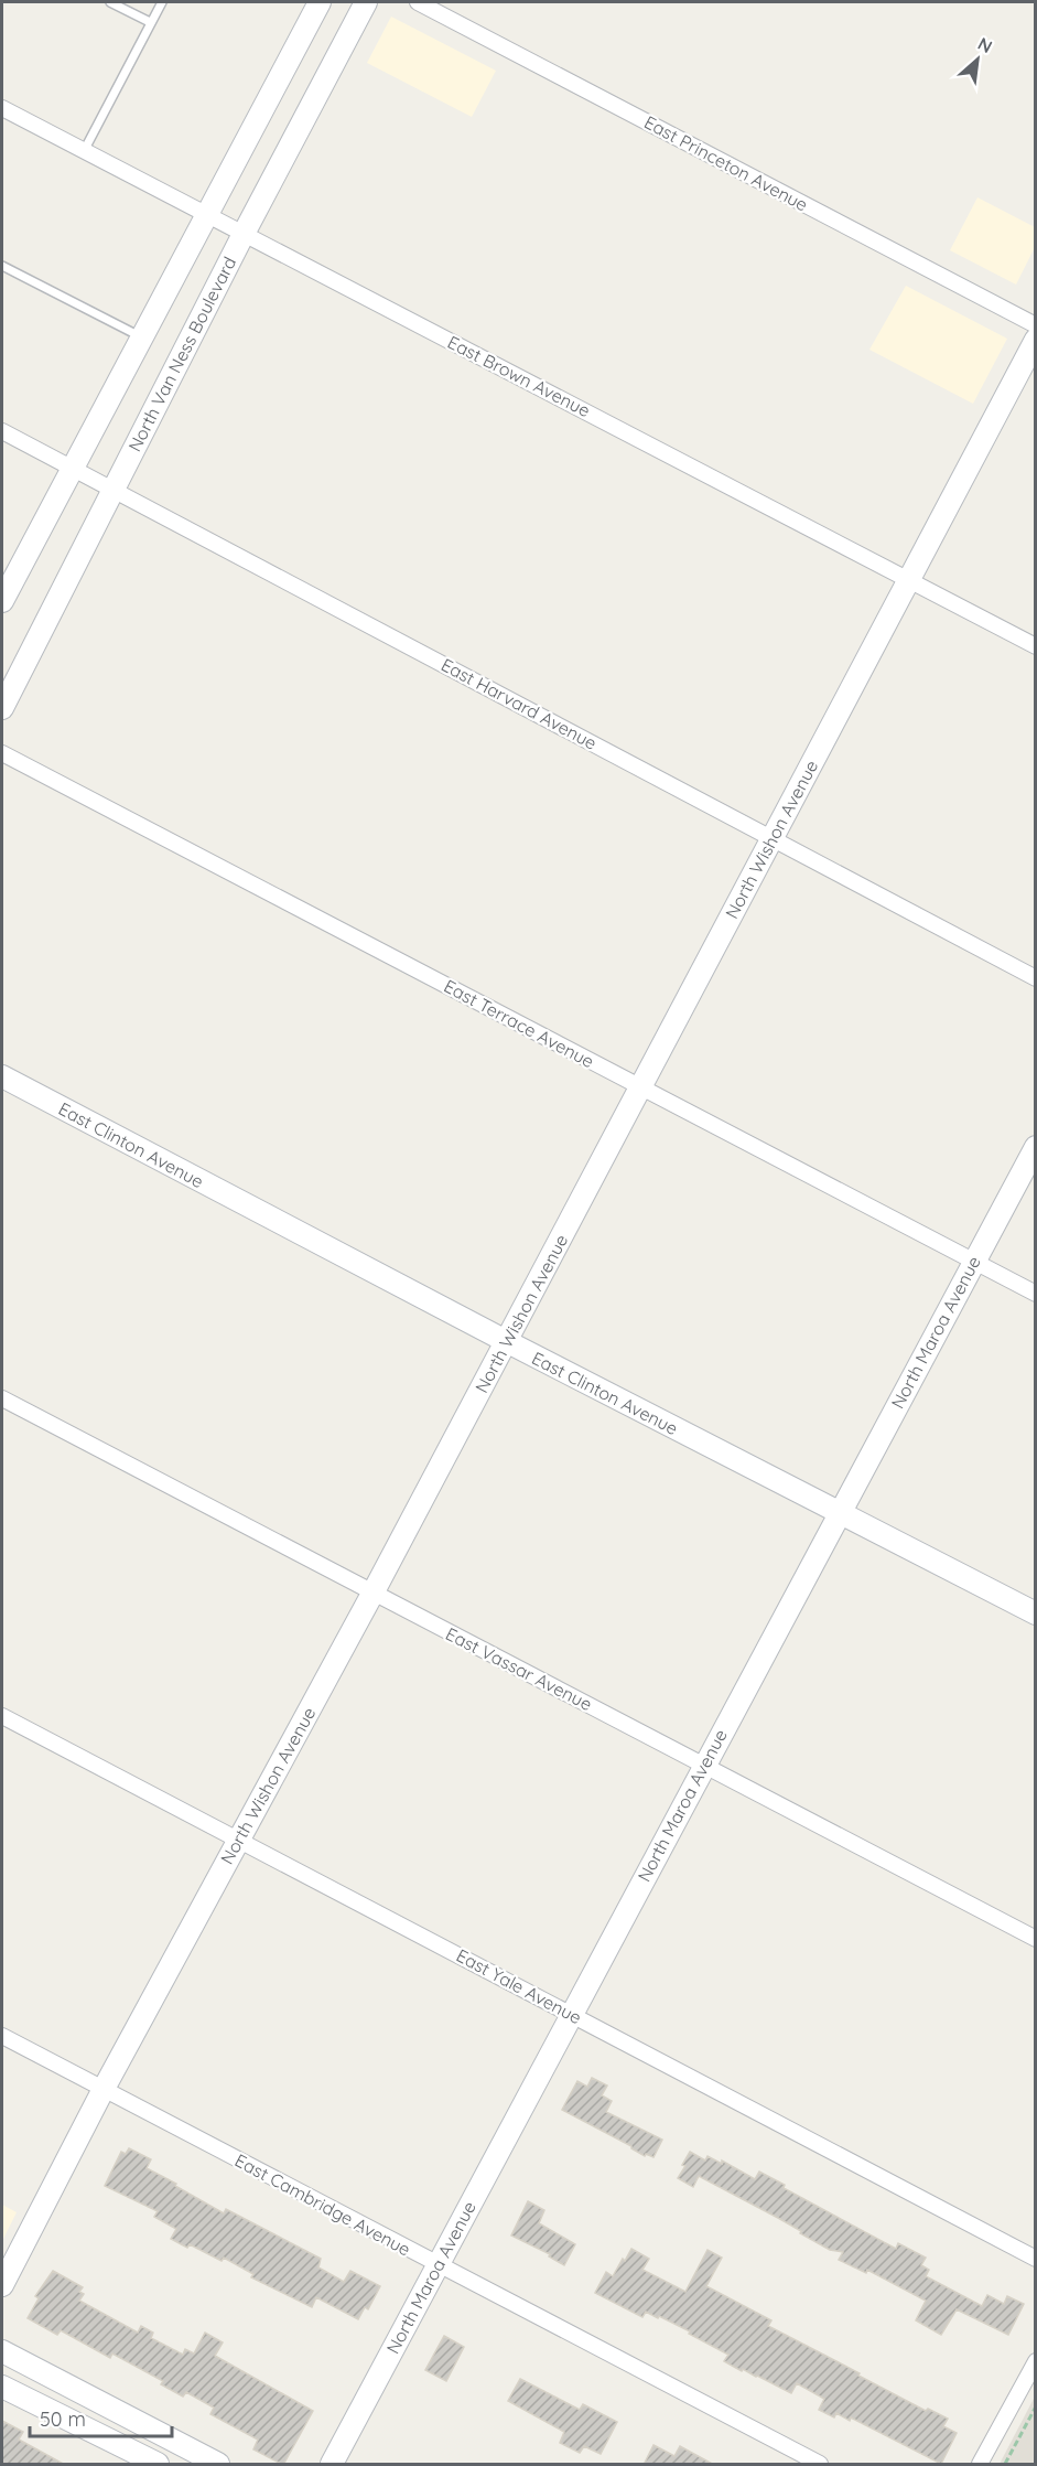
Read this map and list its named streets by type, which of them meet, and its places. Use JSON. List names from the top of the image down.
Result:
{
  "streets": {
    "main road": [
      "North Van Ness Boulevard",
      "North Wishon Avenue",
      "East Clinton Avenue",
      "North Maroa Avenue"
    ],
    "street": [
      "East Princeton Avenue",
      "East Brown Avenue",
      "East Harvard Avenue",
      "East Terrace Avenue",
      "East Vassar Avenue",
      "East Yale Avenue",
      "East Cambridge Avenue"
    ]
  },
  "crossings": [
    ["North Van Ness Boulevard", "East Brown Avenue"],
    ["North Van Ness Boulevard", "East Harvard Avenue"],
    ["East Brown Avenue", "North Wishon Avenue"],
    ["East Harvard Avenue", "North Wishon Avenue"],
    ["North Wishon Avenue", "East Terrace Avenue"],
    ["North Wishon Avenue", "East Clinton Avenue"],
    ["North Wishon Avenue", "East Vassar Avenue"],
    ["North Wishon Avenue", "East Yale Avenue"],
    ["North Wishon Avenue", "East Cambridge Avenue"],
    ["East Terrace Avenue", "North Maroa Avenue"],
    ["East Clinton Avenue", "North Maroa Avenue"],
    ["North Maroa Avenue", "East Vassar Avenue"],
    ["North Maroa Avenue", "East Yale Avenue"],
    ["North Maroa Avenue", "East Cambridge Avenue"]
  ],
  "scale_bar": "50 m",
  "north": "top right"
}
